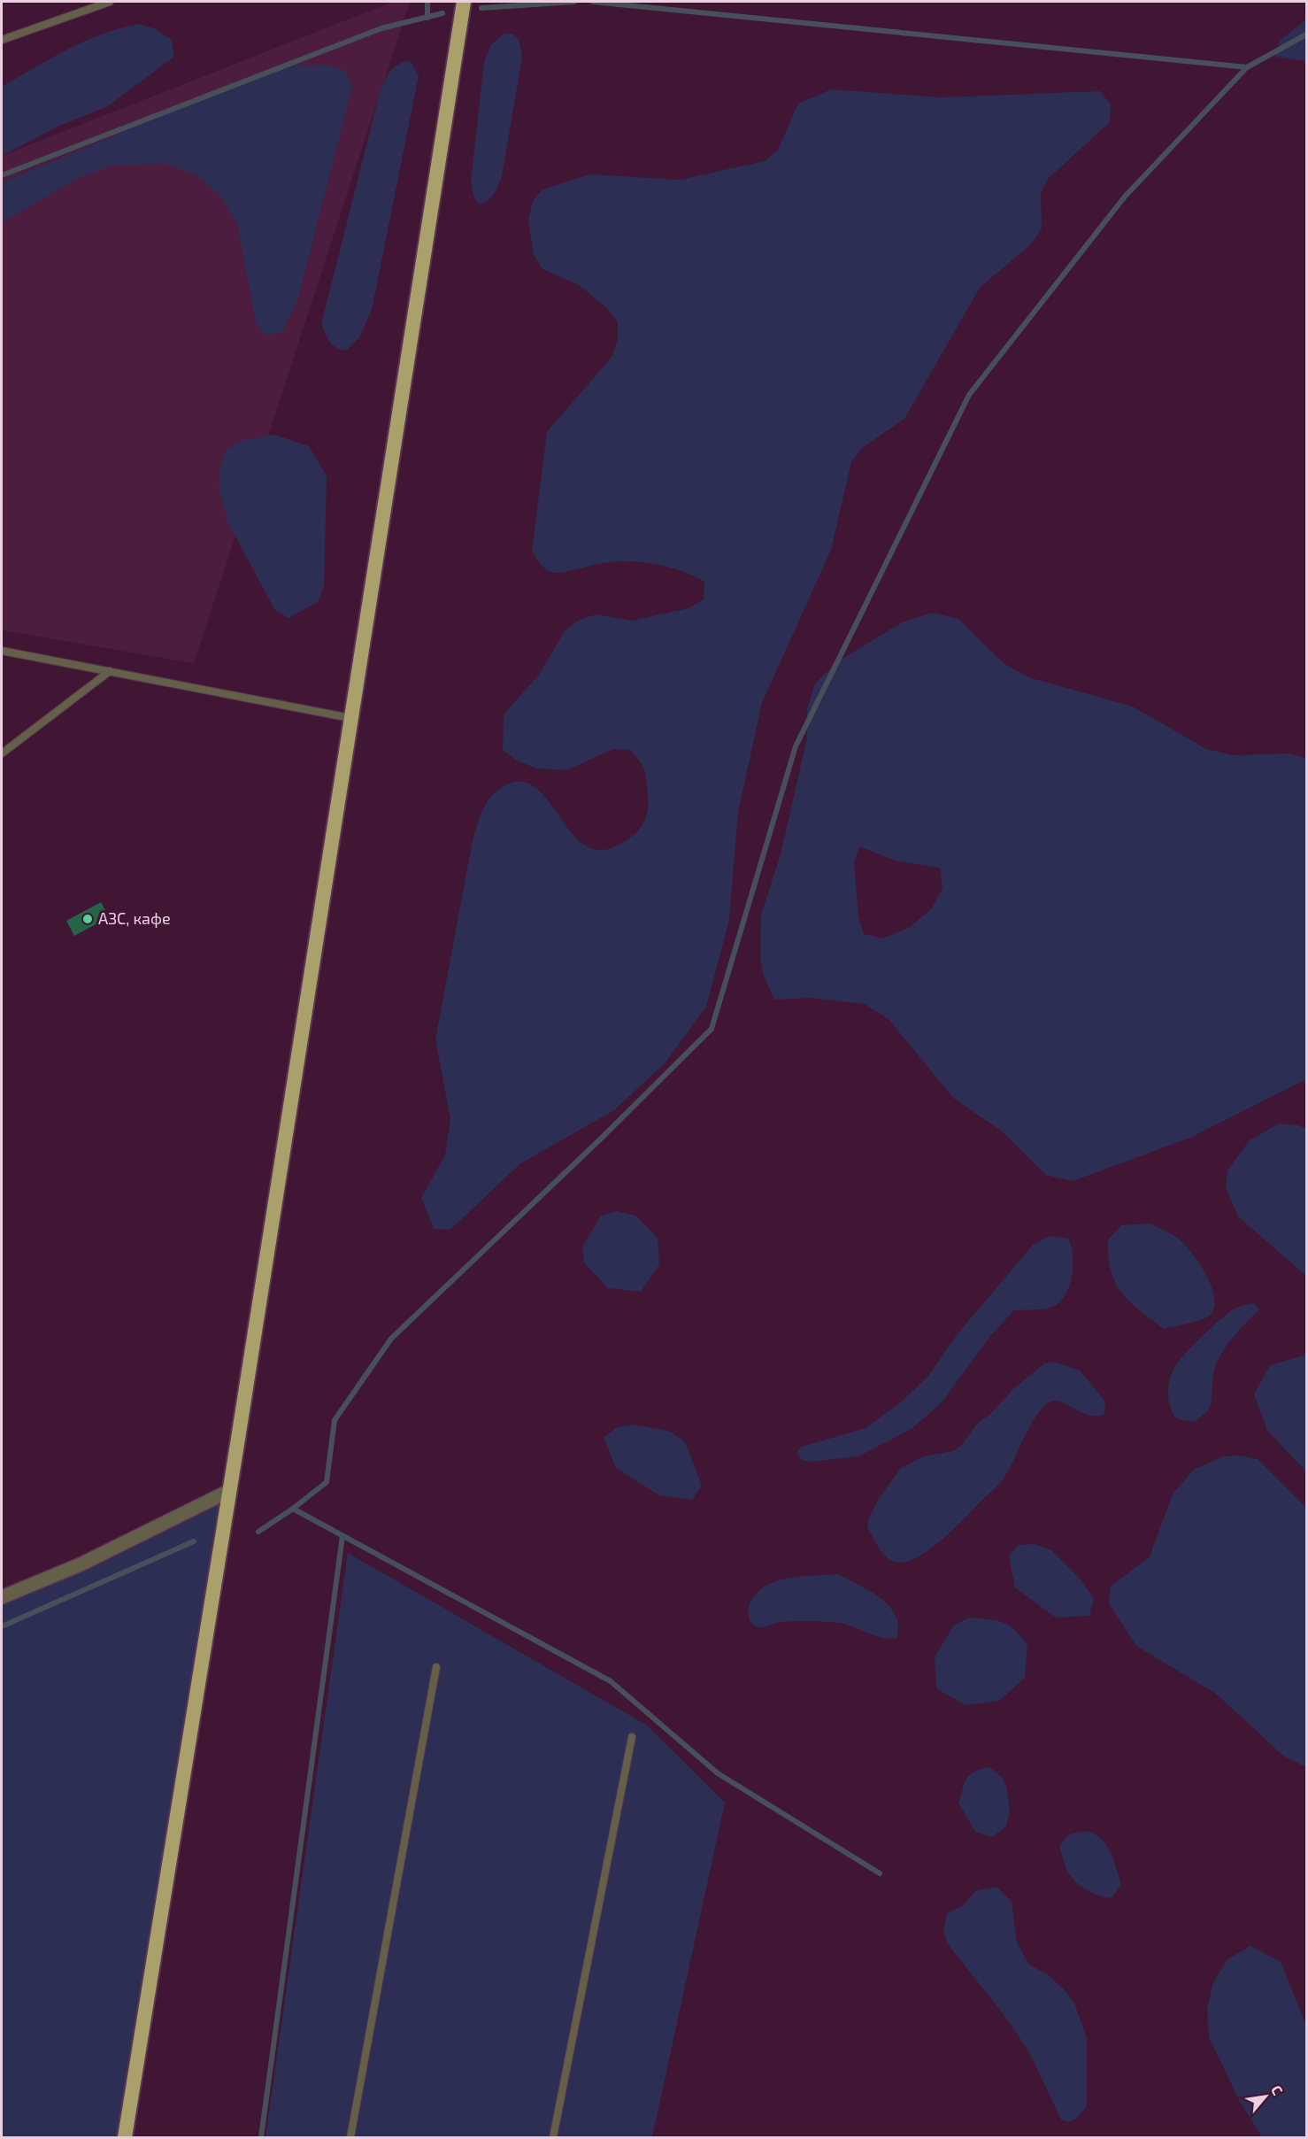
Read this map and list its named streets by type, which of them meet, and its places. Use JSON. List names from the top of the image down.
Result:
{
  "places": ["АЗС, кафе"],
  "north": "top right"
}
